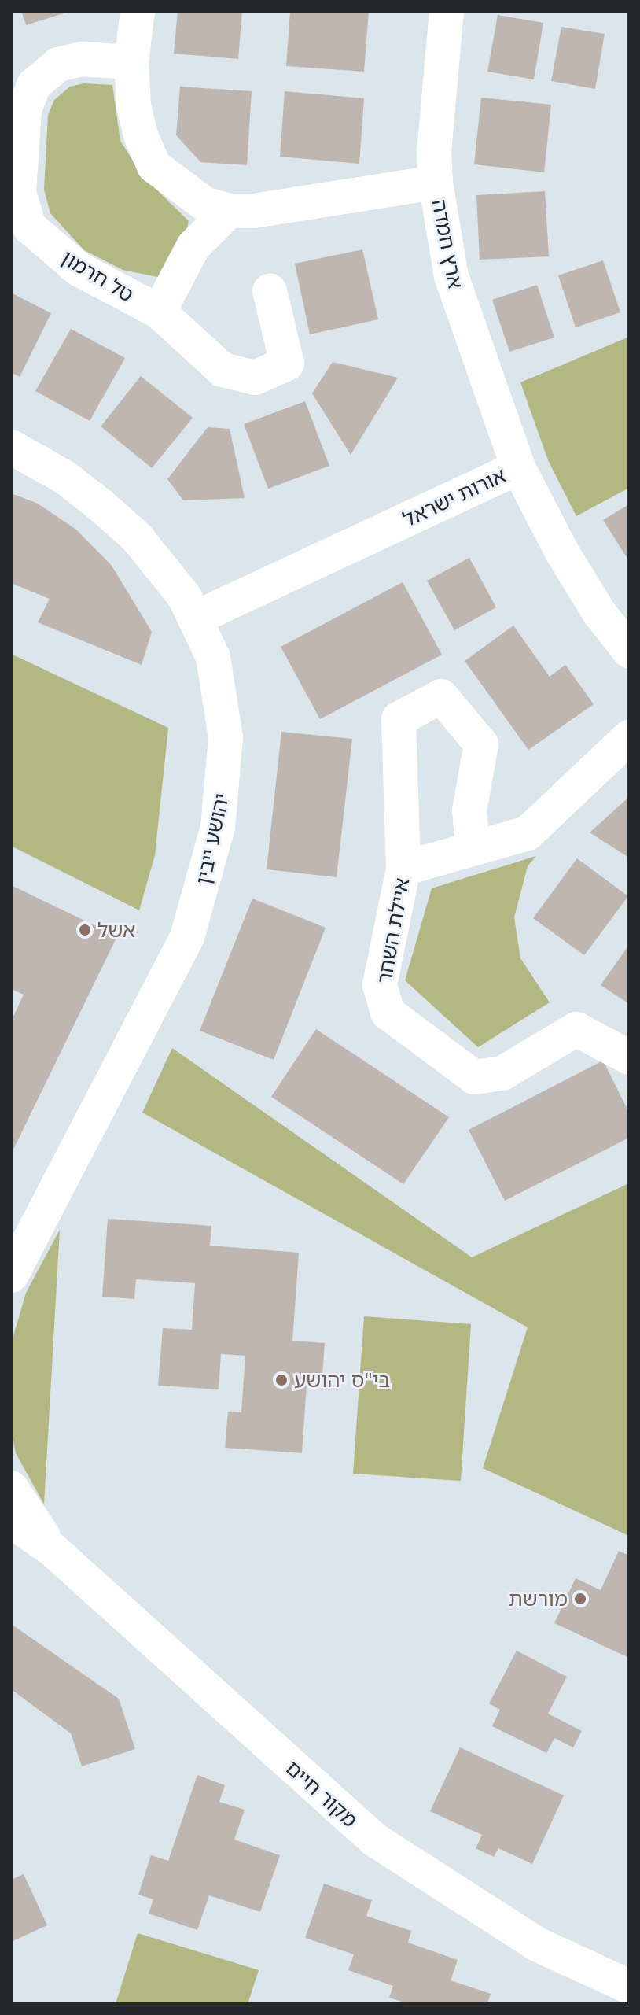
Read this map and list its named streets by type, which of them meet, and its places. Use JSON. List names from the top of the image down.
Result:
{
  "streets": {
    "street": [
      "ארץ חמדה",
      "טל חרמון",
      "אורות ישראל",
      "יהושע ייבין",
      "איילת השחר",
      "מקור חיים"
    ]
  },
  "crossings": [
    ["ארץ חמדה", "אורות ישראל"],
    ["אורות ישראל", "יהושע ייבין"]
  ],
  "places": ["אשל", "בי\"ס יהושע", "מורשת"]
}
